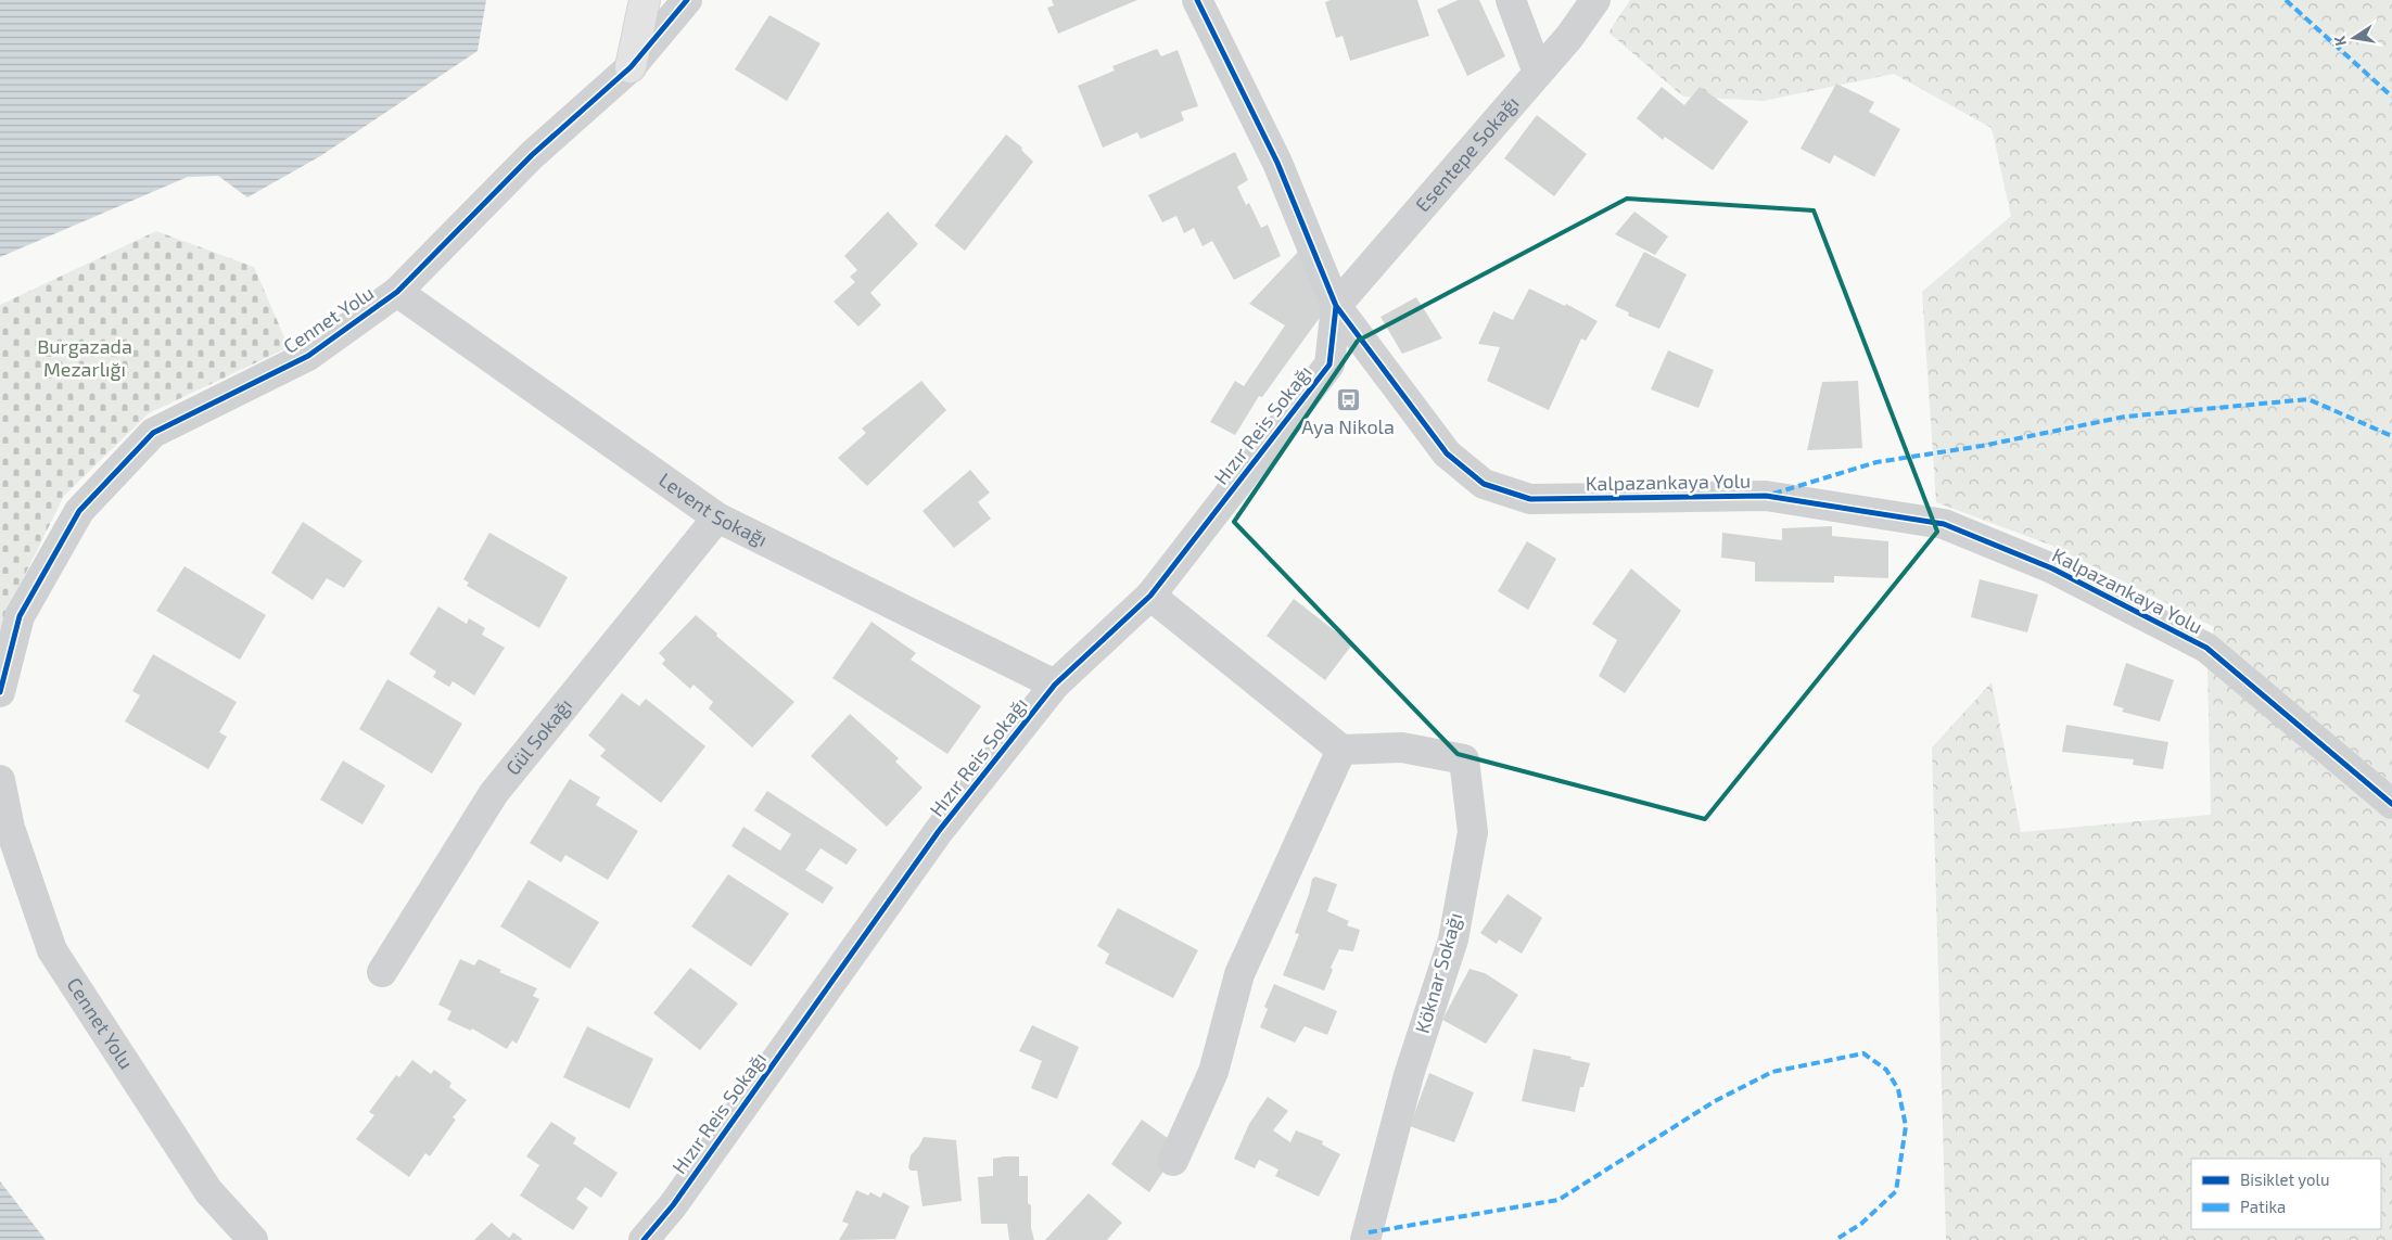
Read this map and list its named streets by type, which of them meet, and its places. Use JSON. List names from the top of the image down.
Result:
{
  "streets": {
    "street": [
      "Esentepe Sokağı",
      "Cennet Yolu",
      "Hızır Reis Sokağı",
      "Kalpazankaya Yolu",
      "Levent Sokağı",
      "Gül Sokağı",
      "Köknar Sokağı"
    ]
  },
  "crossings": [
    ["Esentepe Sokağı", "Hızır Reis Sokağı"],
    ["Esentepe Sokağı", "Kalpazankaya Yolu"],
    ["Cennet Yolu", "Levent Sokağı"],
    ["Hızır Reis Sokağı", "Kalpazankaya Yolu"],
    ["Hızır Reis Sokağı", "Levent Sokağı"],
    ["Levent Sokağı", "Gül Sokağı"]
  ],
  "parks": ["Burgazada Mezarlığı"],
  "places": {
    "bus stop": ["Aya Nikola"]
  },
  "legend": ["Bisiklet yolu", "Patika"],
  "north": "left"
}
